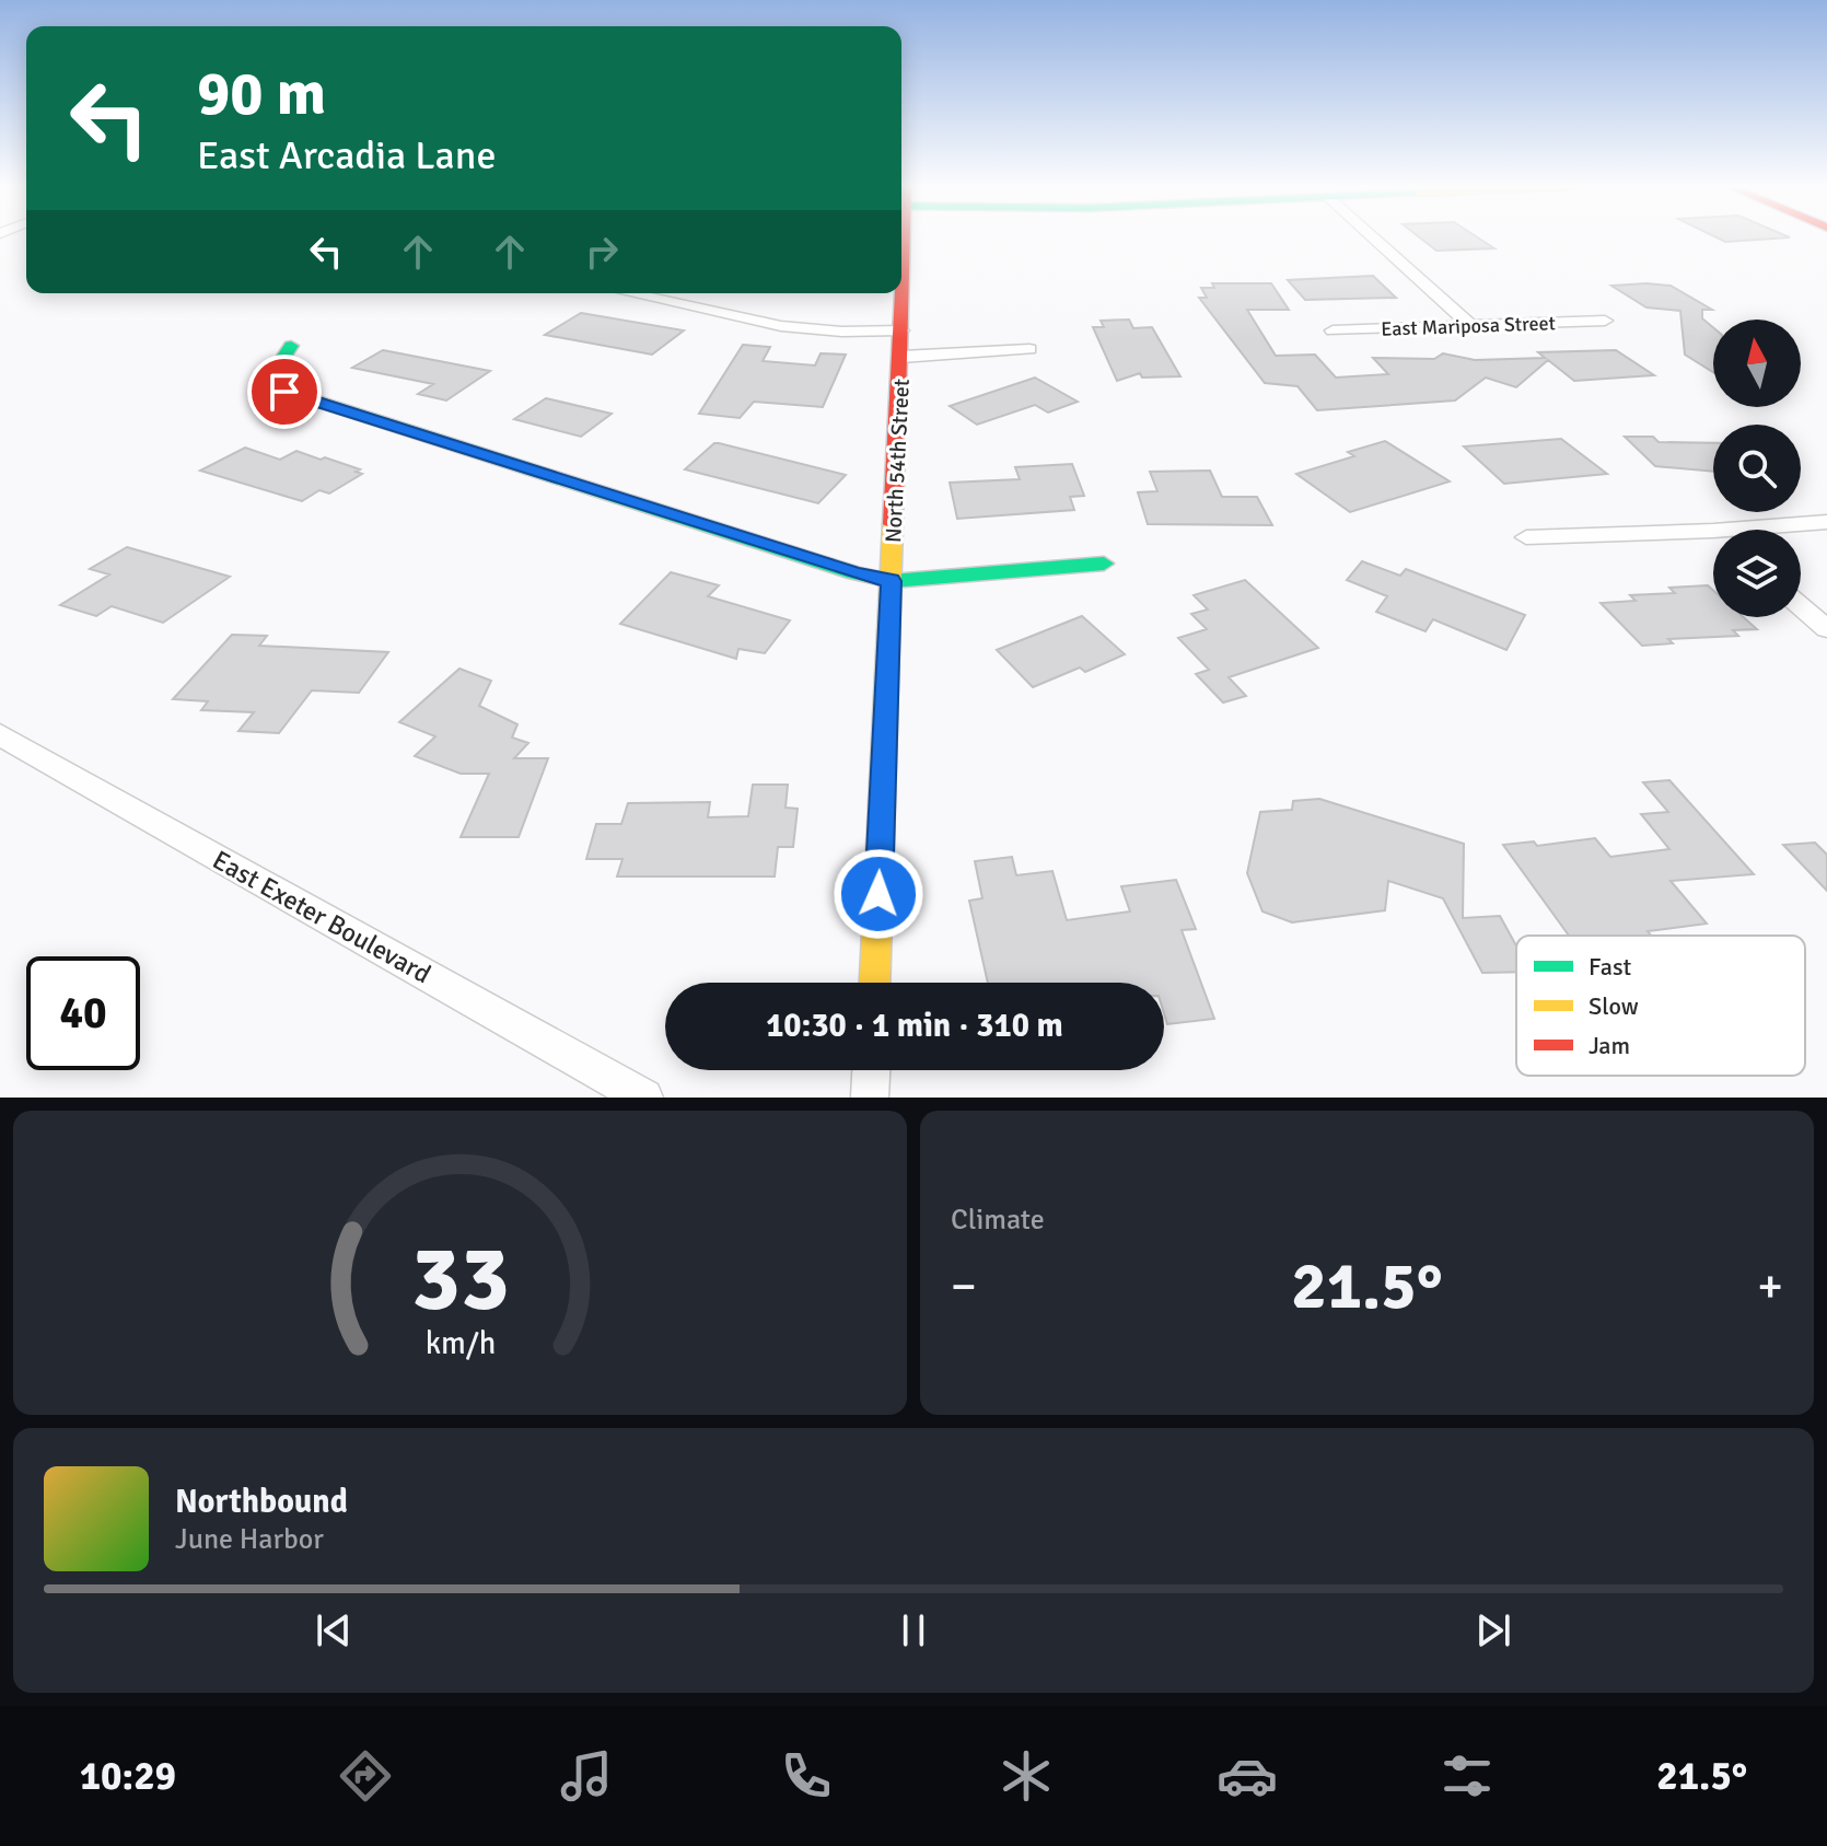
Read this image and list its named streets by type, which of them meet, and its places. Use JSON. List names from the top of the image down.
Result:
{
  "streets": {
    "street": ["East Mariposa Street", "North 54th Street", "East Exeter Boulevard"]
  },
  "legend": ["Fast", "Slow", "Jam"],
  "north": "top",
  "page": {
    "turn": ["90 m", "East Arcadia Lane"],
    "limit": "40",
    "trip": "10:30 · 1 min · 310 m",
    "tile": "Climate",
    "heat": ["−", "21.5°", "+"],
    "song": ["Northbound", "June Harbor"],
    "tabs": ["10:29", "21.5°"],
    "gauge": ["33", "km/h"]
  }
}
